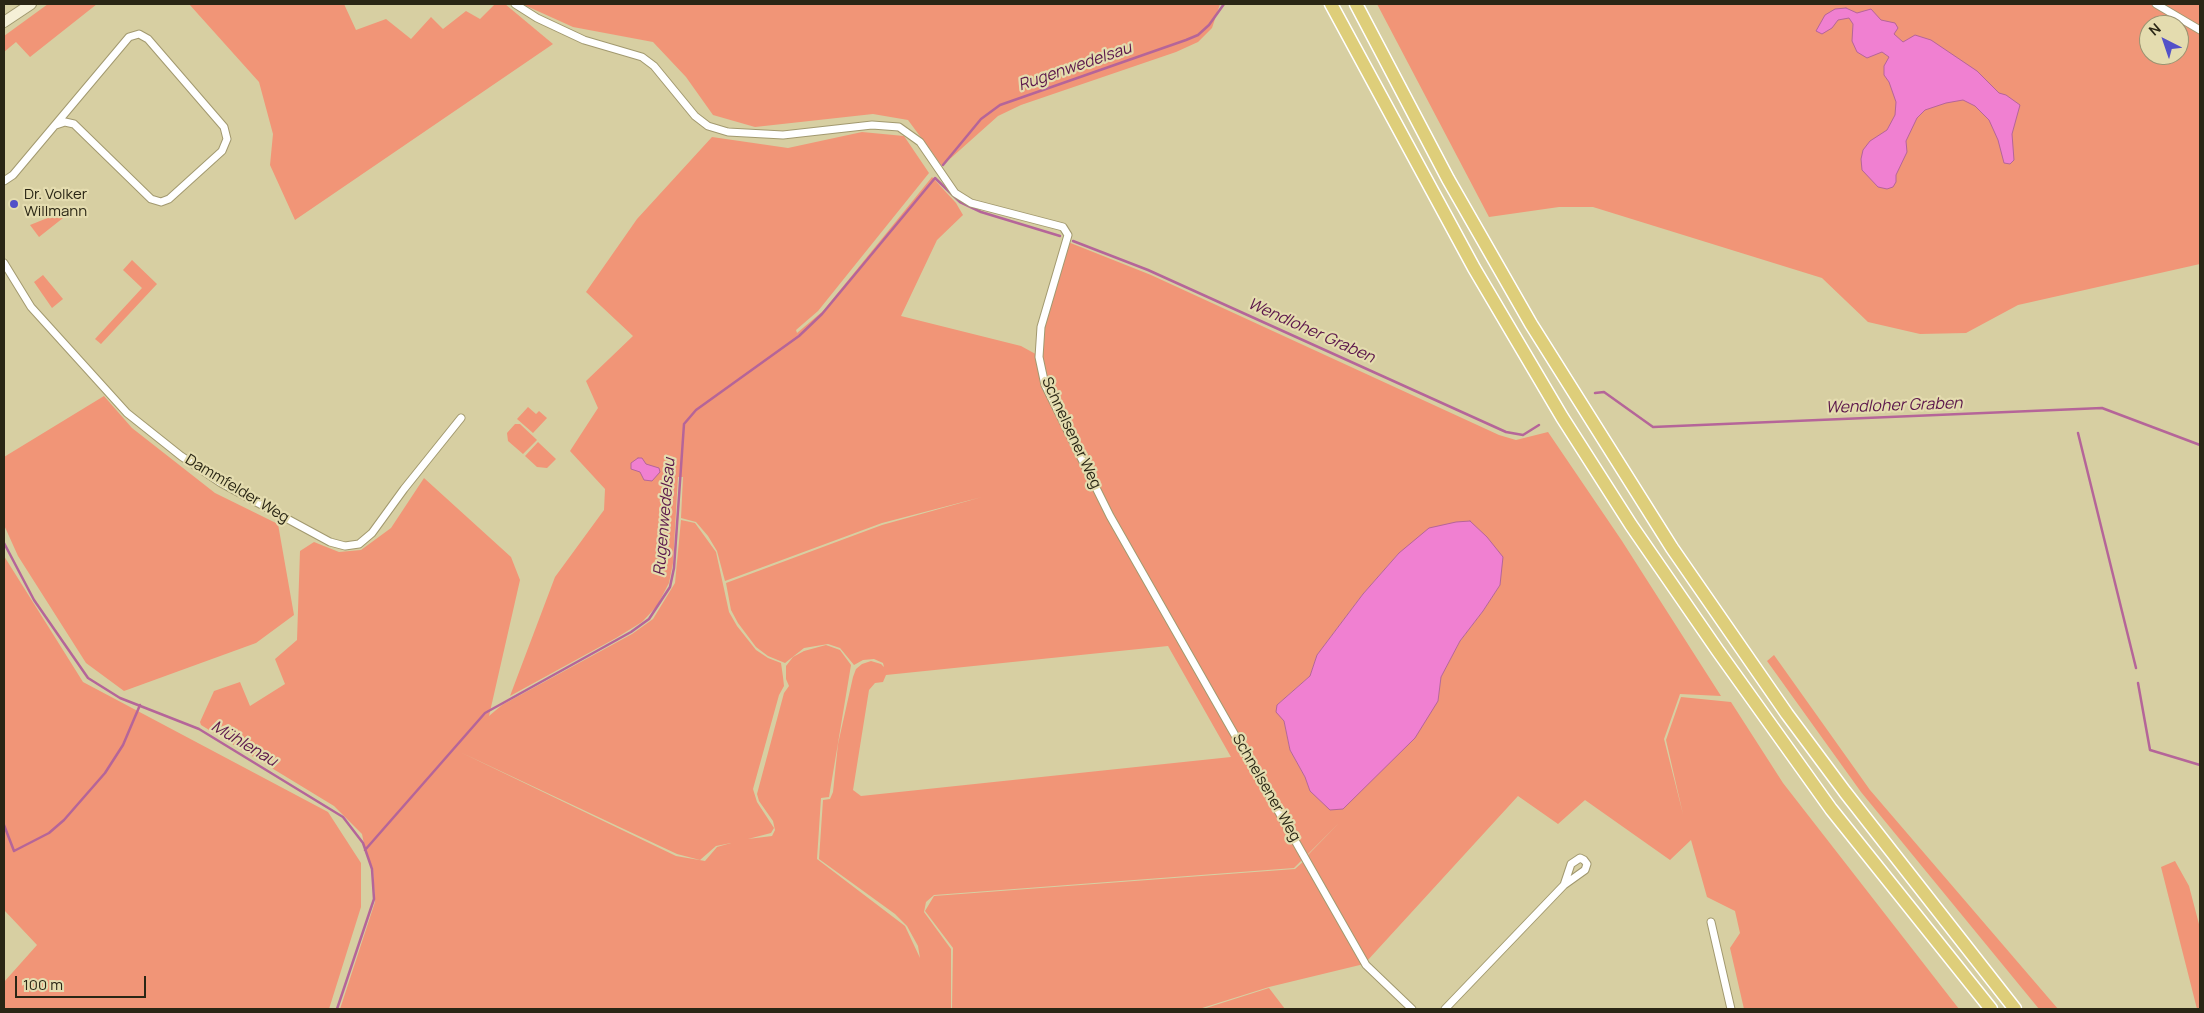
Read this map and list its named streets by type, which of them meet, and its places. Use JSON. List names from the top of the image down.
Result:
{
  "streets": {
    "street": ["Schnelsener Weg", "Dammfelder Weg"]
  },
  "water": ["Rugenwedelsau", "Wendloher Graben", "Mühlenau"],
  "places": ["Dr. Volker Willmann"],
  "scale_bar": "100 m",
  "north": "top left"
}
